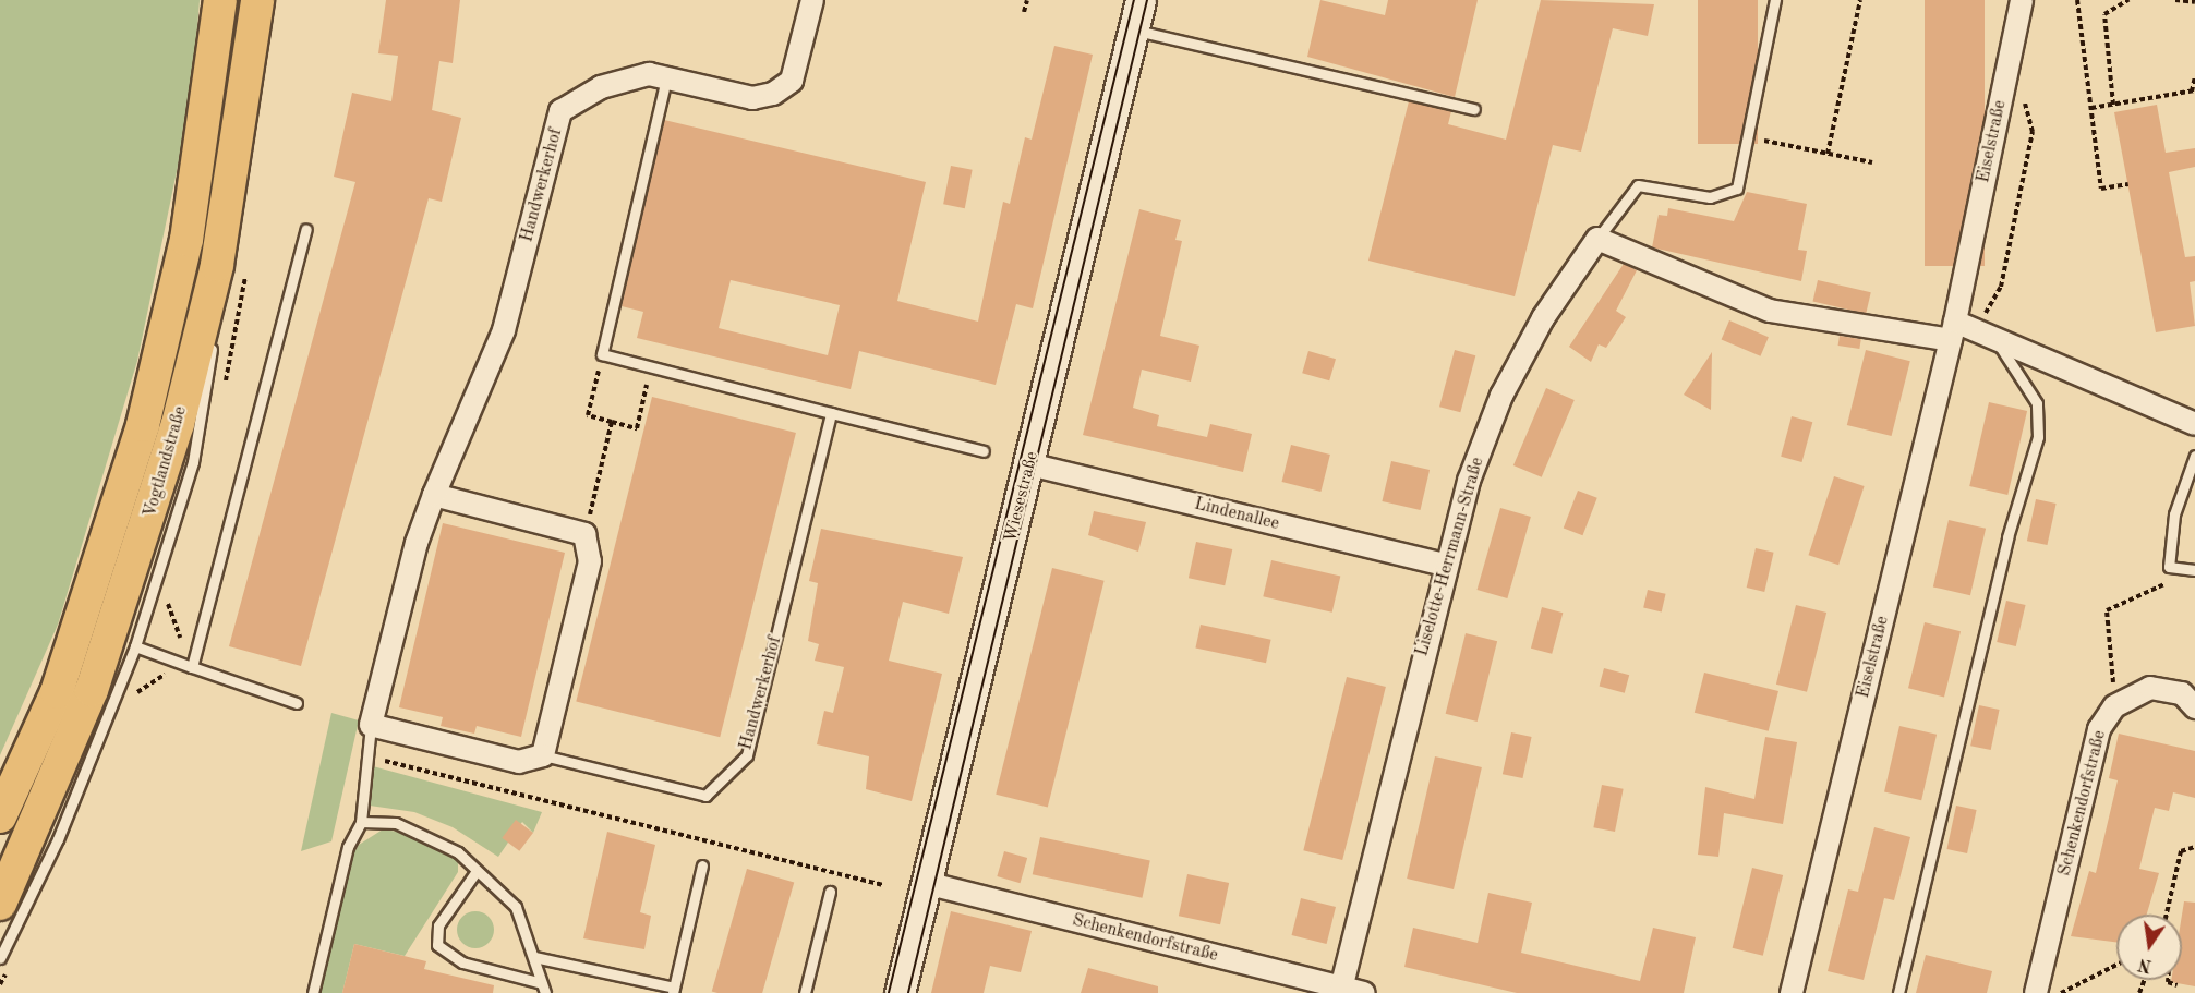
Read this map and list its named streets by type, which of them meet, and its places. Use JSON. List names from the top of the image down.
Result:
{
  "streets": {
    "main road": ["Vogtlandstraße"],
    "street": [
      "Eiselstraße",
      "Handwerkerhof",
      "Wiesestraße",
      "Lindenallee",
      "Liselotte-Herrmann-Straße",
      "Schenkendorfstraße"
    ]
  },
  "crossings": [
    ["Wiesestraße", "Lindenallee"],
    ["Wiesestraße", "Schenkendorfstraße"],
    ["Lindenallee", "Liselotte-Herrmann-Straße"],
    ["Liselotte-Herrmann-Straße", "Schenkendorfstraße"]
  ],
  "north": "bottom"
}
